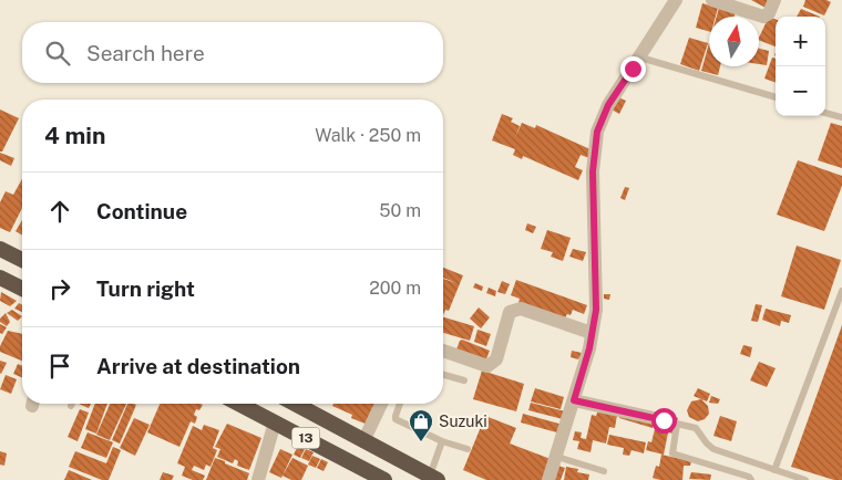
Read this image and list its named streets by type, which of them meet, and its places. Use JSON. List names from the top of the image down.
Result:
{
  "streets": {
    "highway": ["13"]
  },
  "places": {
    "shop": ["Suzuki"]
  },
  "north": "top",
  "page": {
    "map_buttons": ["+", "−"],
    "search": "Search here",
    "heading": ["4 min", "Walk · 250 m"],
    "list": [
      ["Continue", "50 m"],
      ["Turn right", "200 m"],
      "Arrive at destination"
    ]
  }
}
